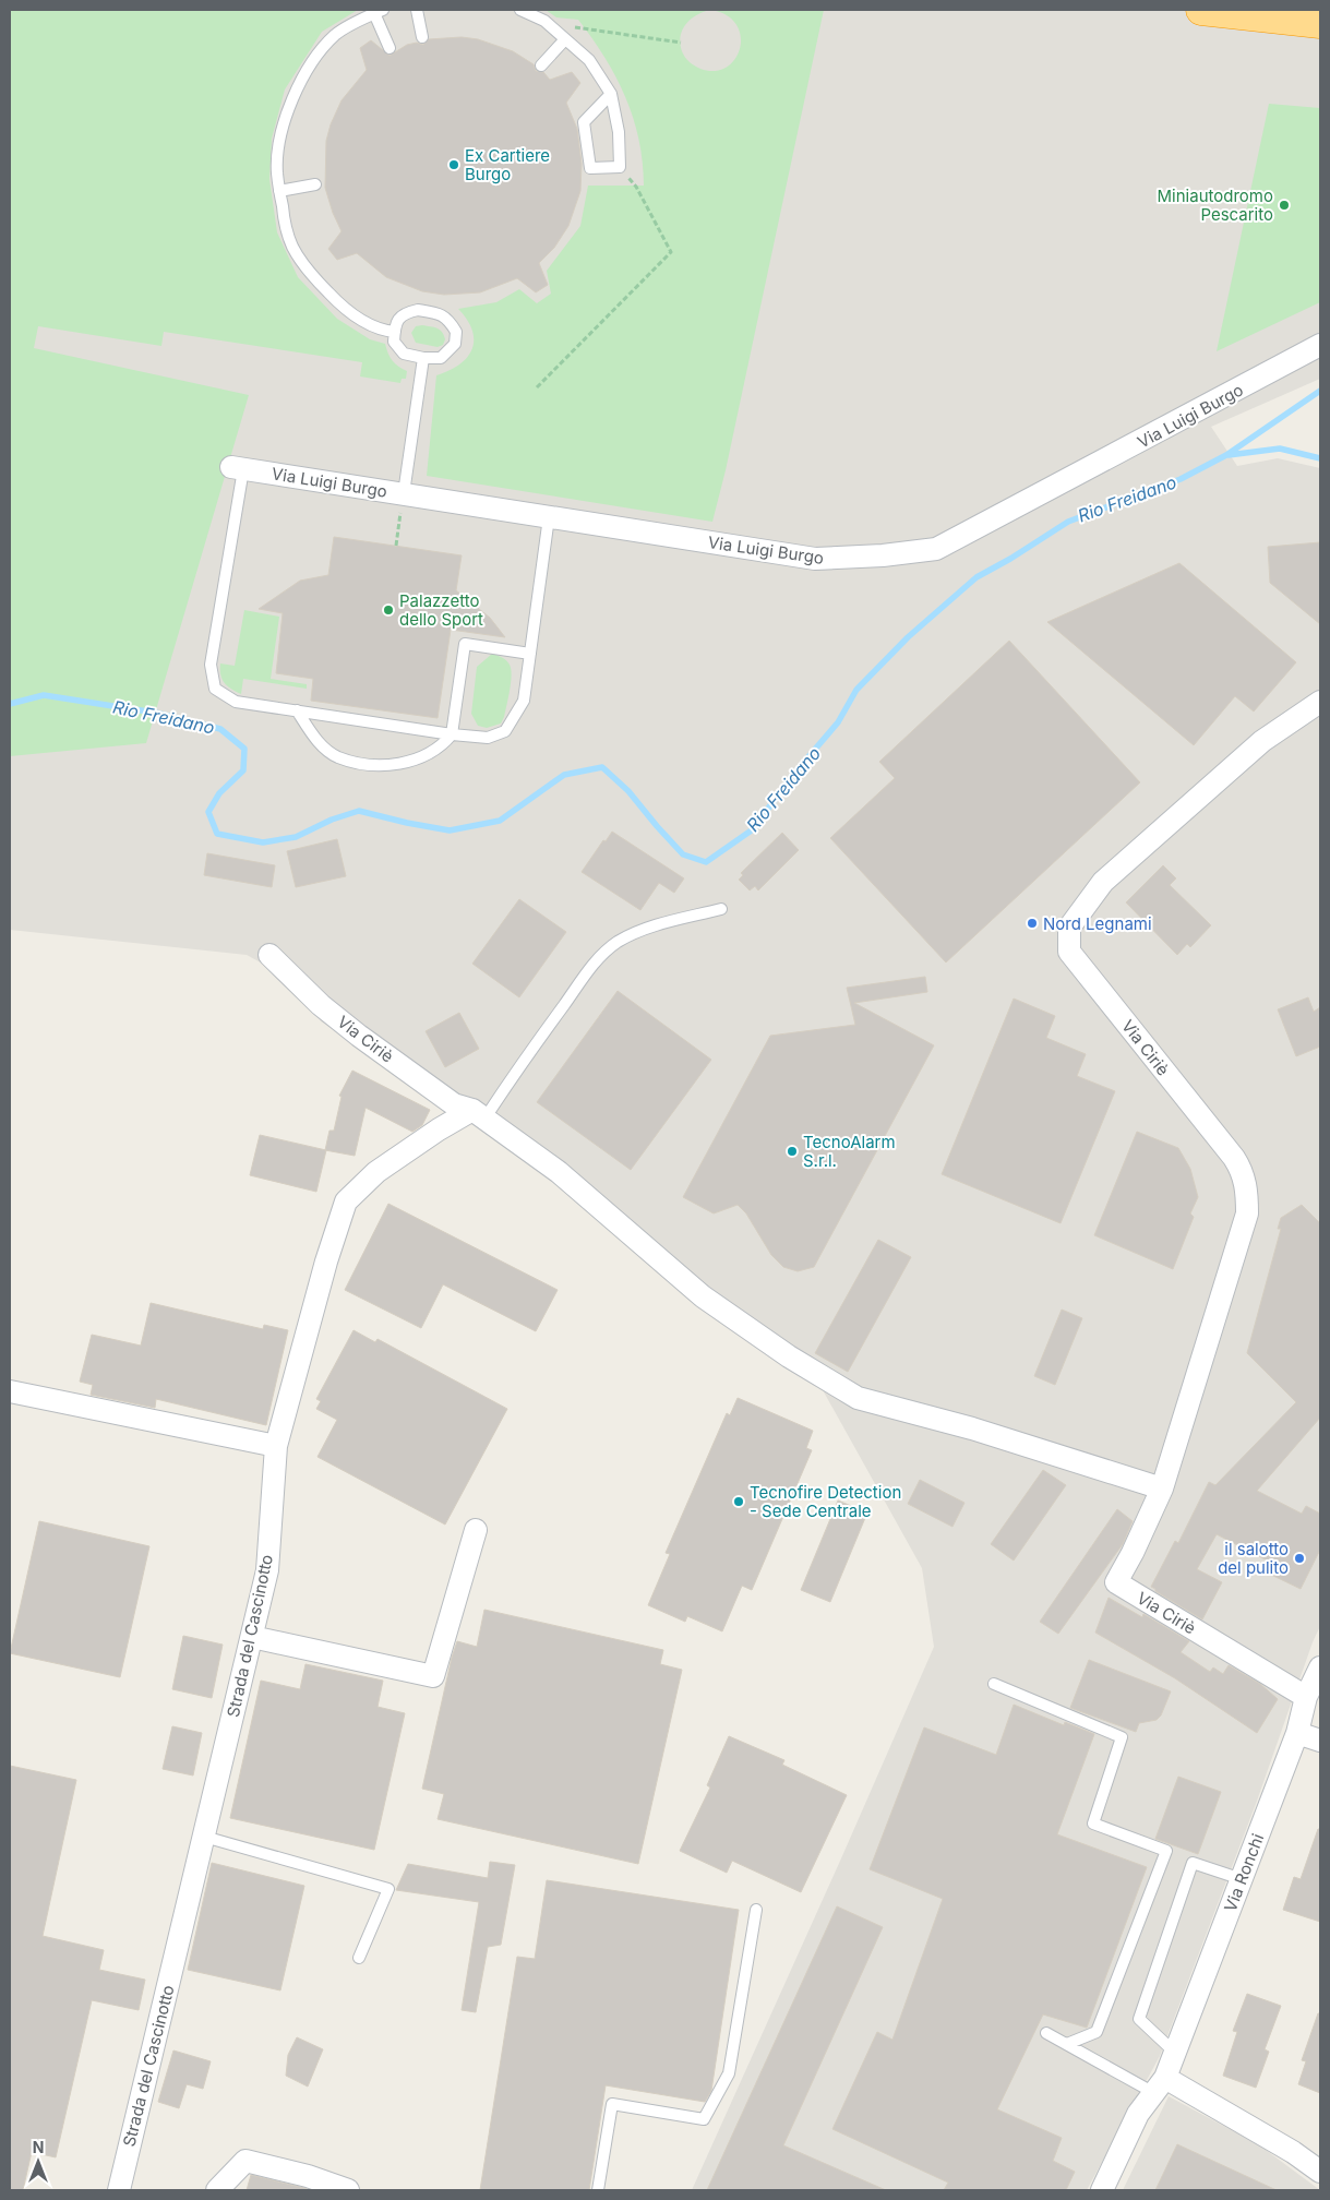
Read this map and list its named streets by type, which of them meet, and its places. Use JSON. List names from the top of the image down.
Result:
{
  "streets": {
    "street": [
      "Via Luigi Burgo",
      "Via Ciriè",
      "Strada del Cascinotto",
      "Via Ronchi"
    ]
  },
  "crossings": [
    ["Via Ciriè", "Strada del Cascinotto"],
    ["Via Ciriè", "Via Ronchi"]
  ],
  "water": ["Rio Freidano"],
  "places": [
    "Ex Cartiere Burgo",
    "Miniautodromo Pescarito",
    "Palazzetto dello Sport",
    "Nord Legnami",
    "TecnoAlarm S.r.l.",
    "Tecnofire Detection - Sede Centrale",
    "il salotto del pulito"
  ],
  "north": "top"
}
